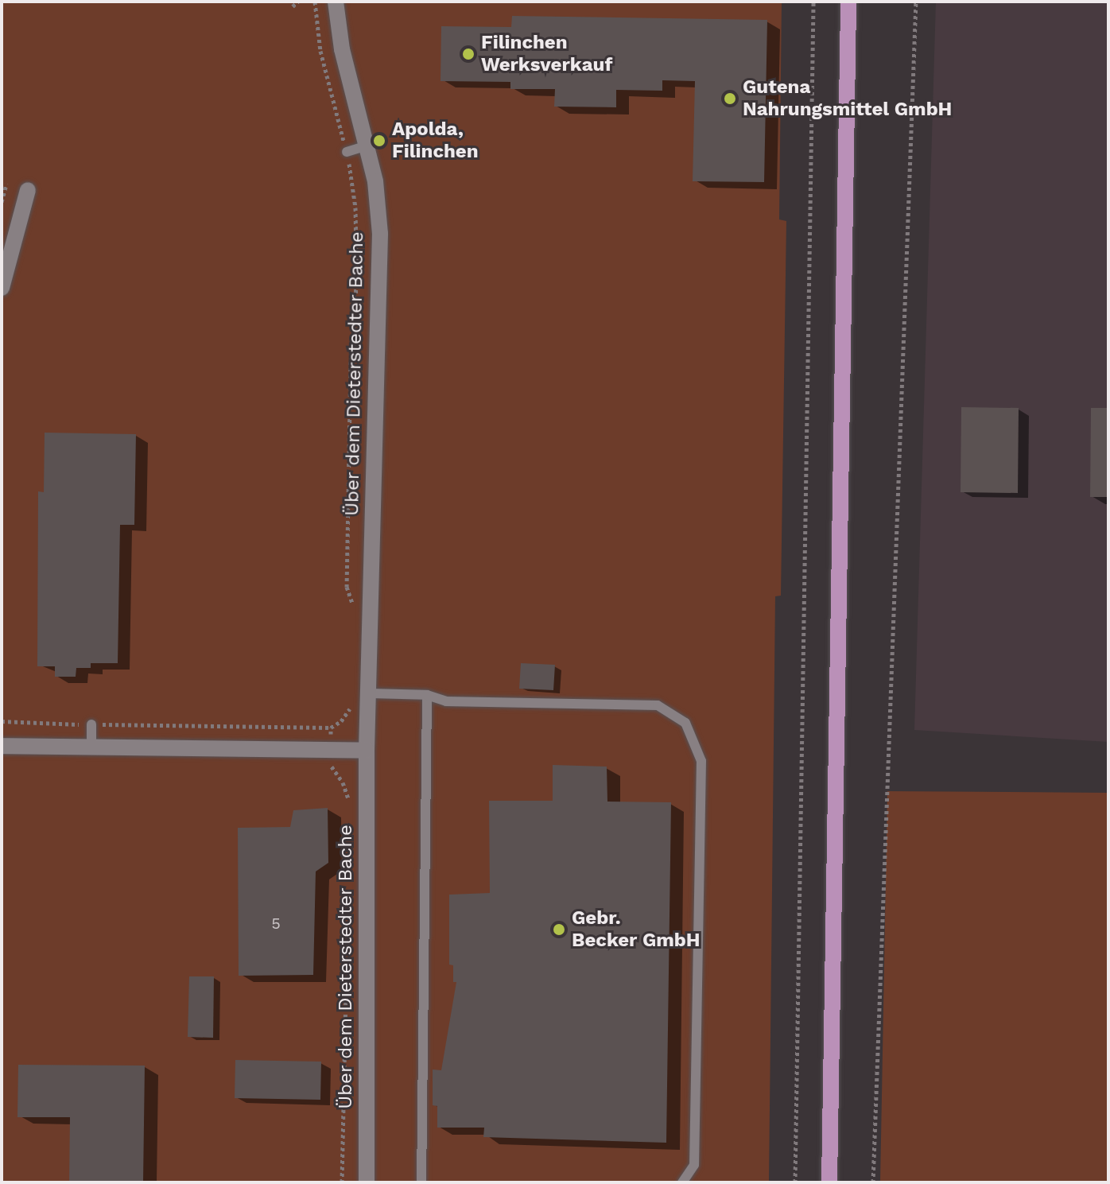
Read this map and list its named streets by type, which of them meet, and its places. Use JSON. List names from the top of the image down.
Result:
{
  "streets": {
    "street": ["Über dem Dieterstedter Bache"]
  },
  "places": [
    "Filinchen Werksverkauf",
    "Gutena Nahrungsmittel GmbH",
    "Apolda, Filinchen",
    "Gebr. Becker GmbH"
  ],
  "house_numbers": ["5"]
}
